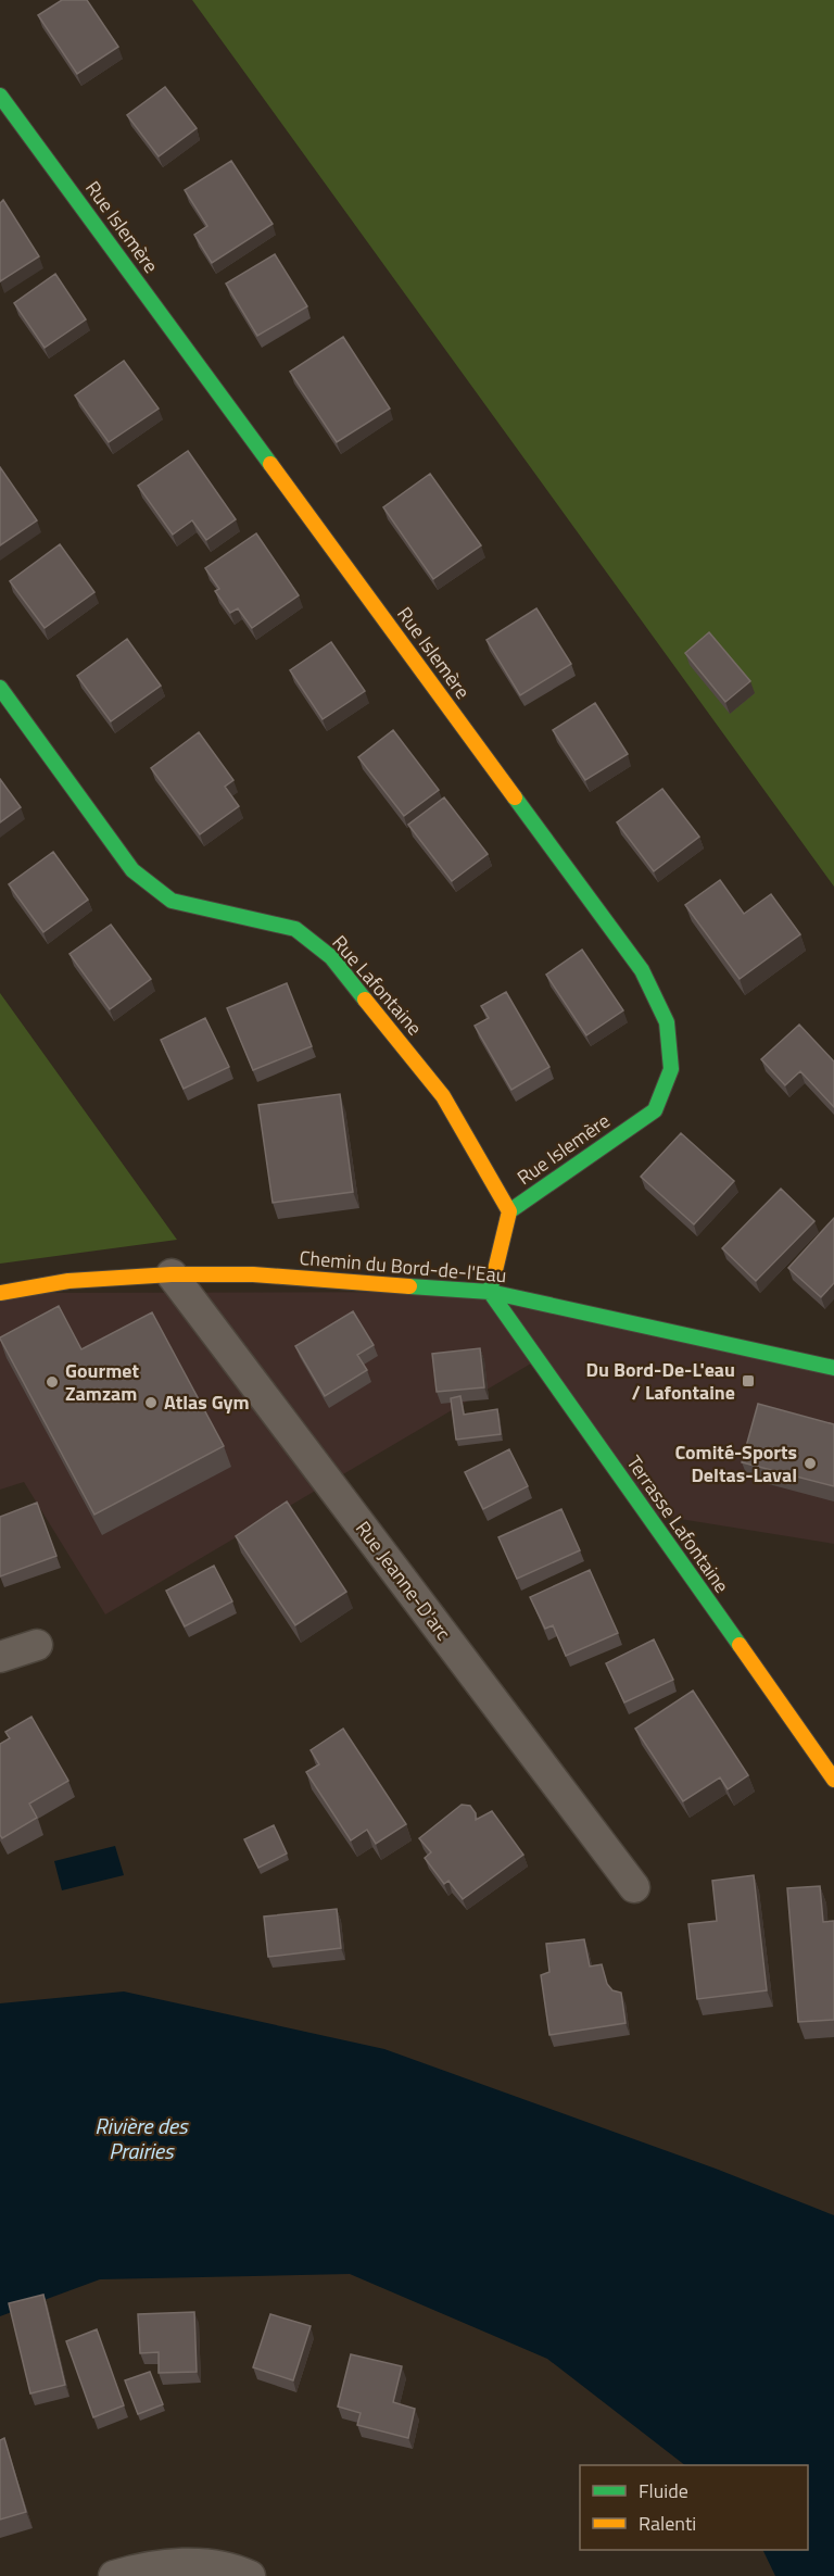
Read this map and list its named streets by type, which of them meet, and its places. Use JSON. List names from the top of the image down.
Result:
{
  "streets": {
    "street": [
      "Rue Islemère",
      "Rue Lafontaine",
      "Chemin du Bord-de-l'Eau",
      "Terrasse Lafontaine",
      "Rue Jeanne-D'arc"
    ]
  },
  "crossings": [
    ["Rue Islemère", "Rue Lafontaine"],
    ["Chemin du Bord-de-l'Eau", "Terrasse Lafontaine"],
    ["Chemin du Bord-de-l'Eau", "Rue Jeanne-D'arc"]
  ],
  "water": ["Rivière des Prairies"],
  "places": {
    "transit": ["Du Bord-De-L'eau / Lafontaine"],
    "other": ["Gourmet Zamzam", "Atlas Gym", "Comité-Sports Deltas-Laval"]
  },
  "legend": ["Fluide", "Ralenti"]
}
